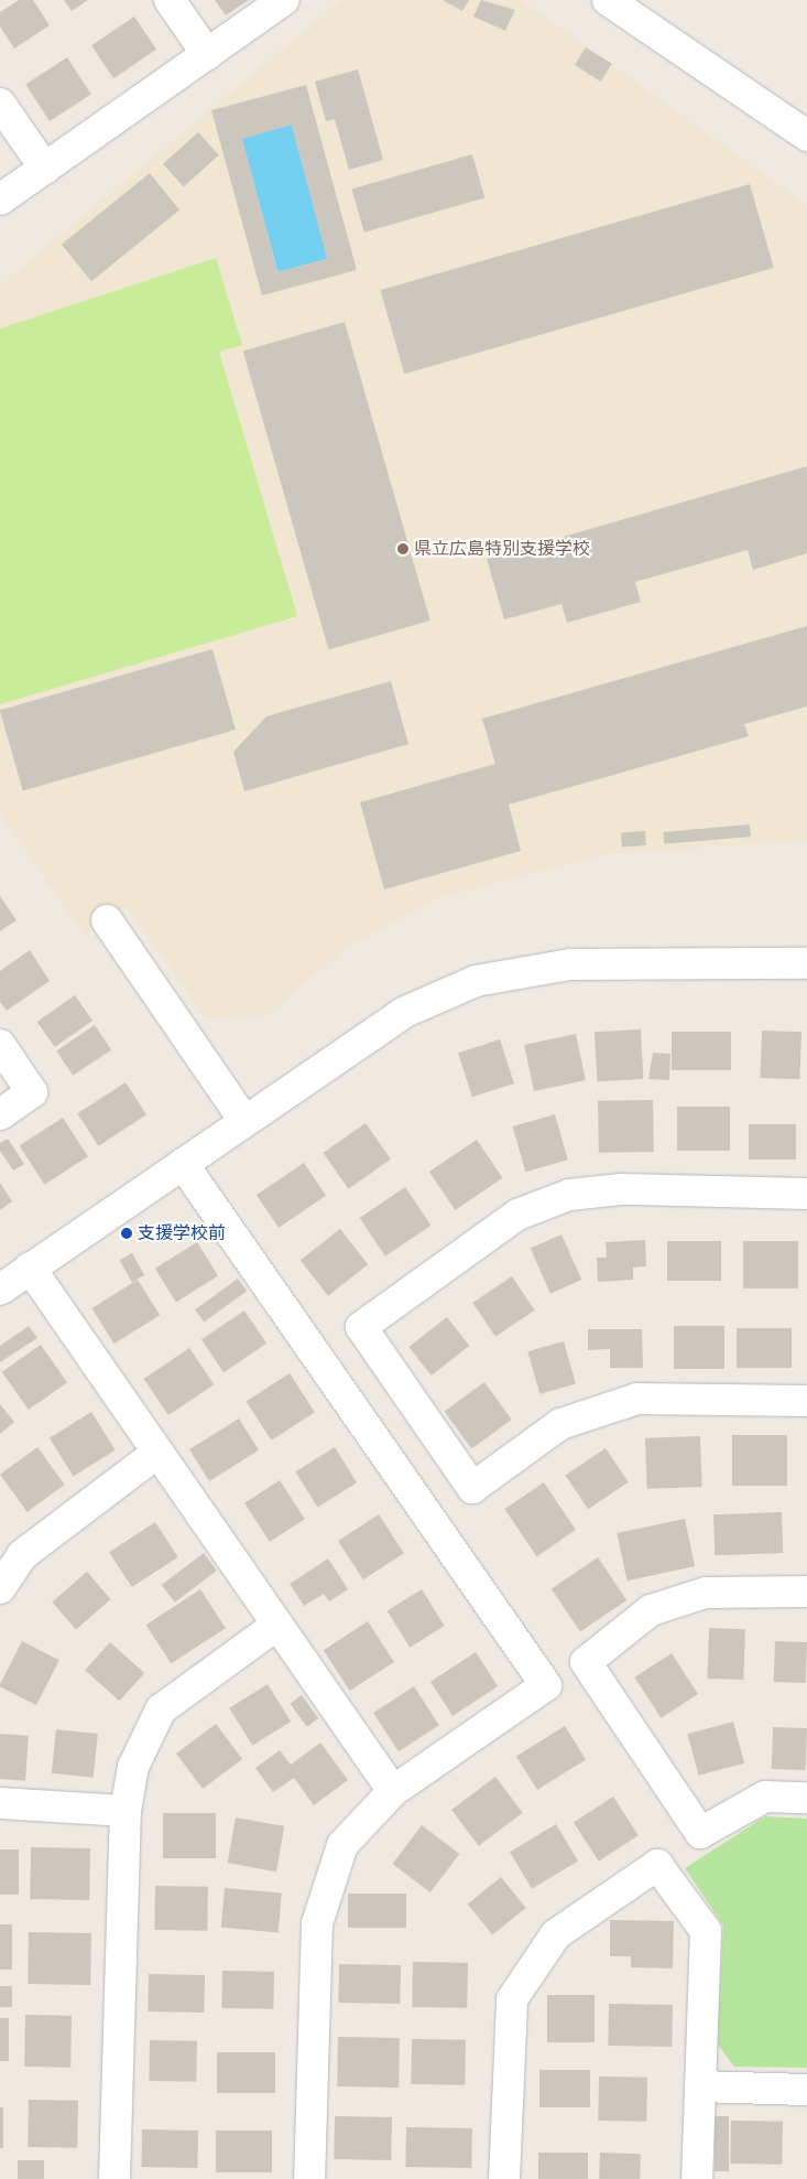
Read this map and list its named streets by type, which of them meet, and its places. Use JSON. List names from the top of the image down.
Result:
{
  "places": ["県立広島特別支援学校", "支援学校前"]
}
